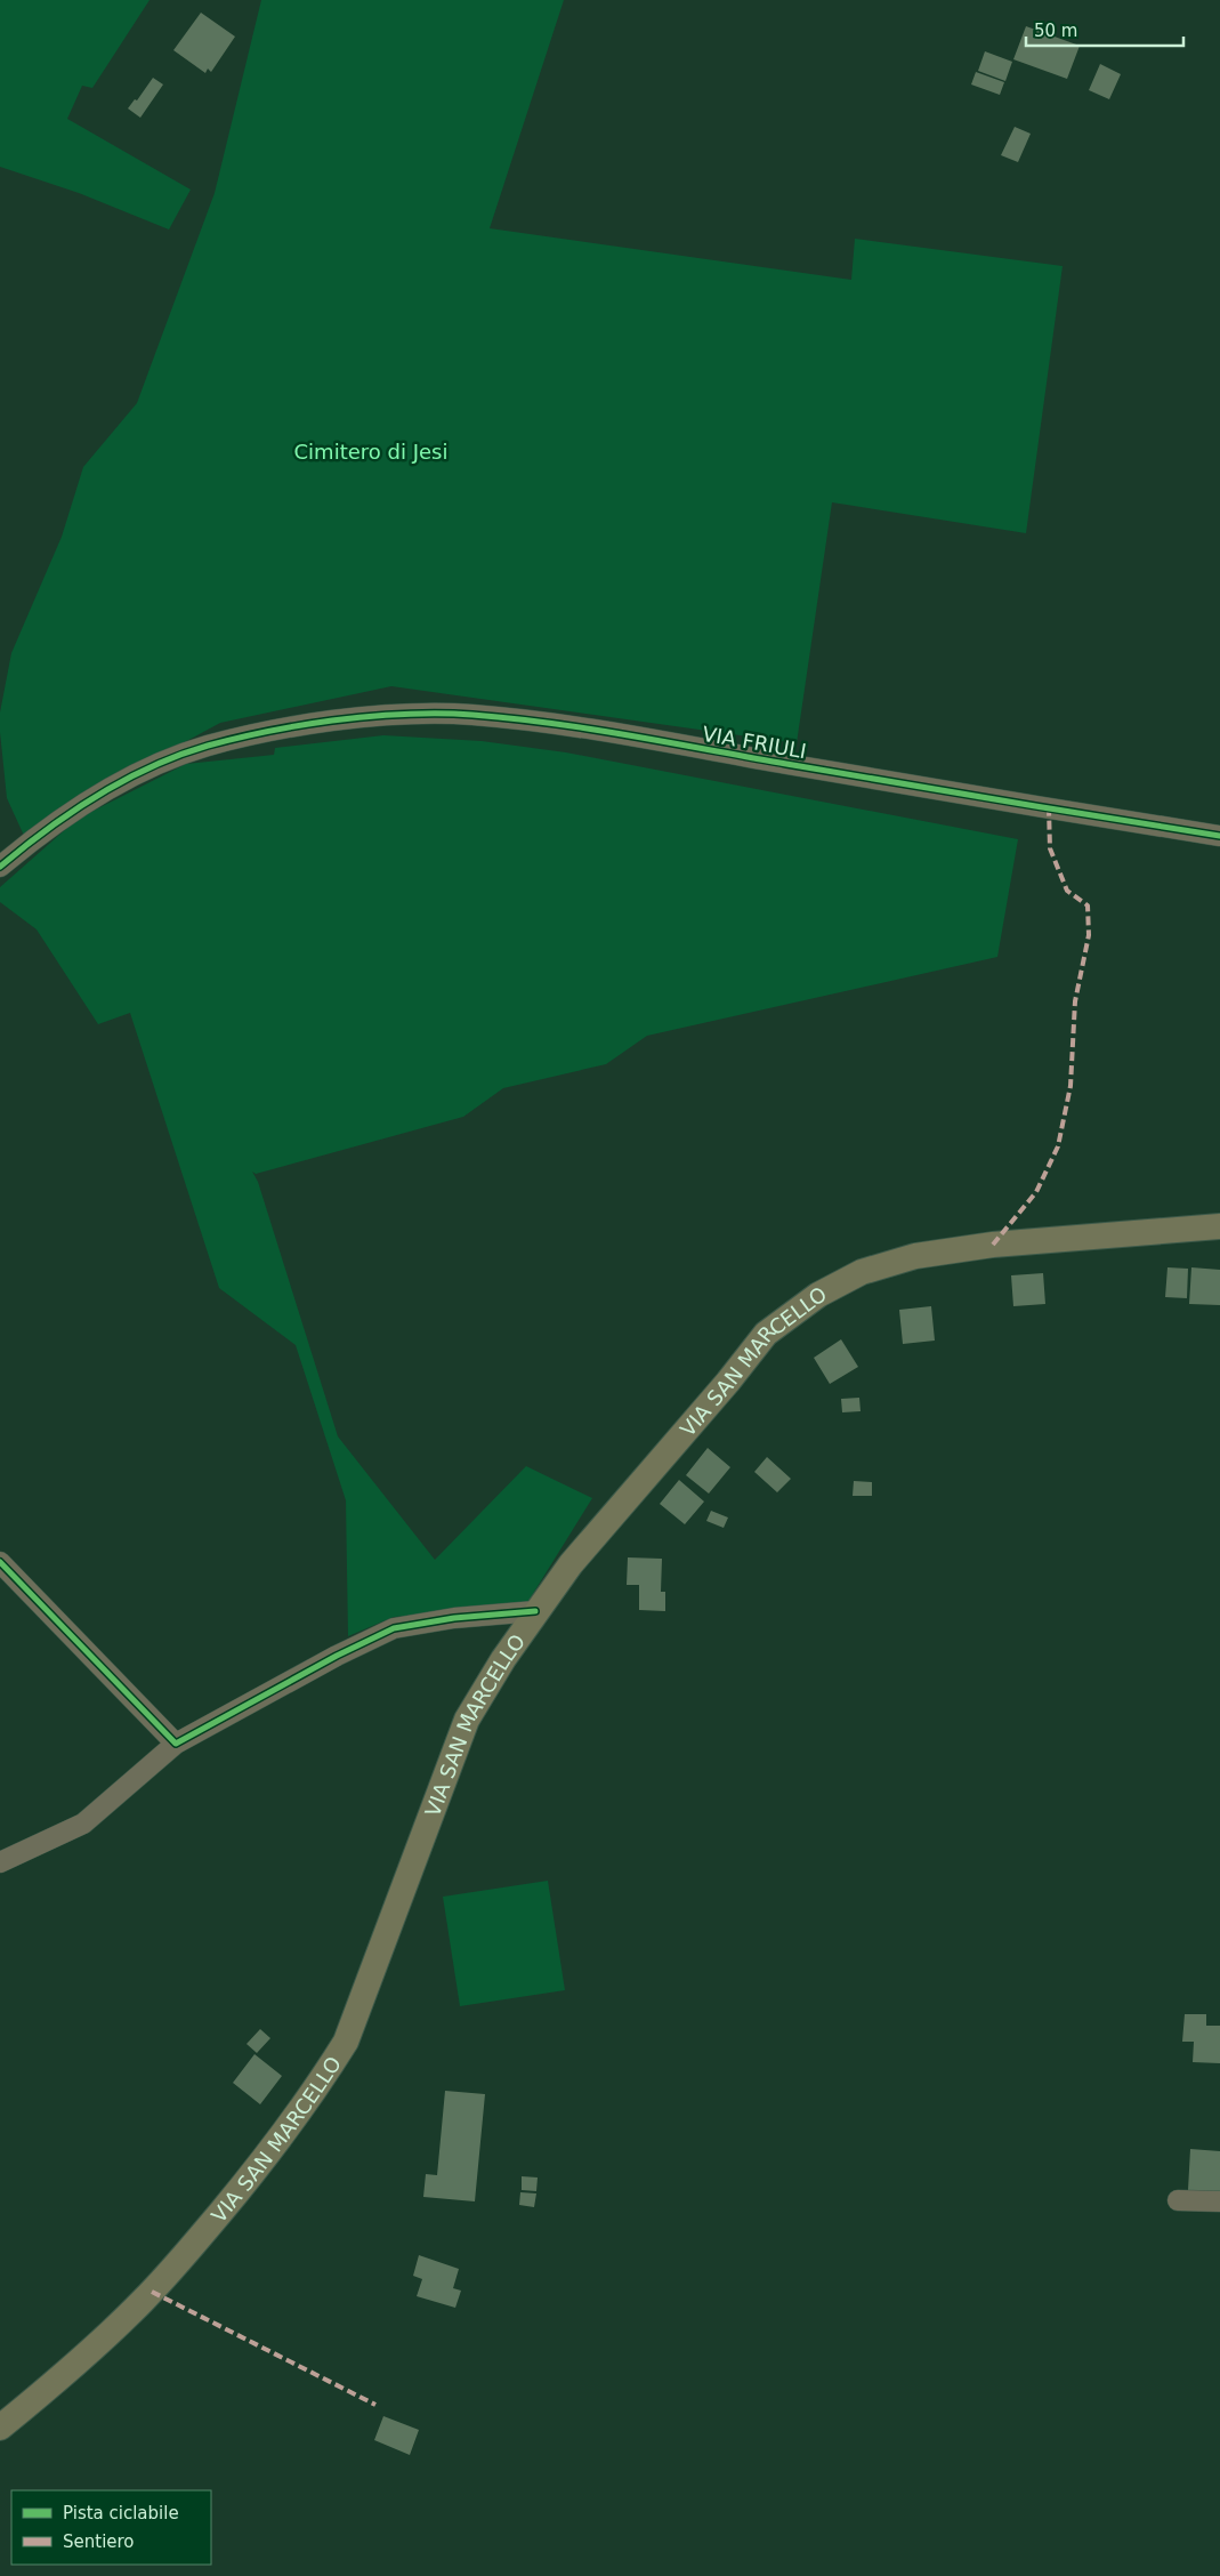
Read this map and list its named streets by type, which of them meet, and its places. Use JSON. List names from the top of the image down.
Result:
{
  "streets": {
    "main road": ["VIA SAN MARCELLO"],
    "street": ["VIA FRIULI"]
  },
  "parks": ["Cimitero di Jesi"],
  "legend": ["Pista ciclabile", "Sentiero"],
  "scale_bar": "50 m"
}
